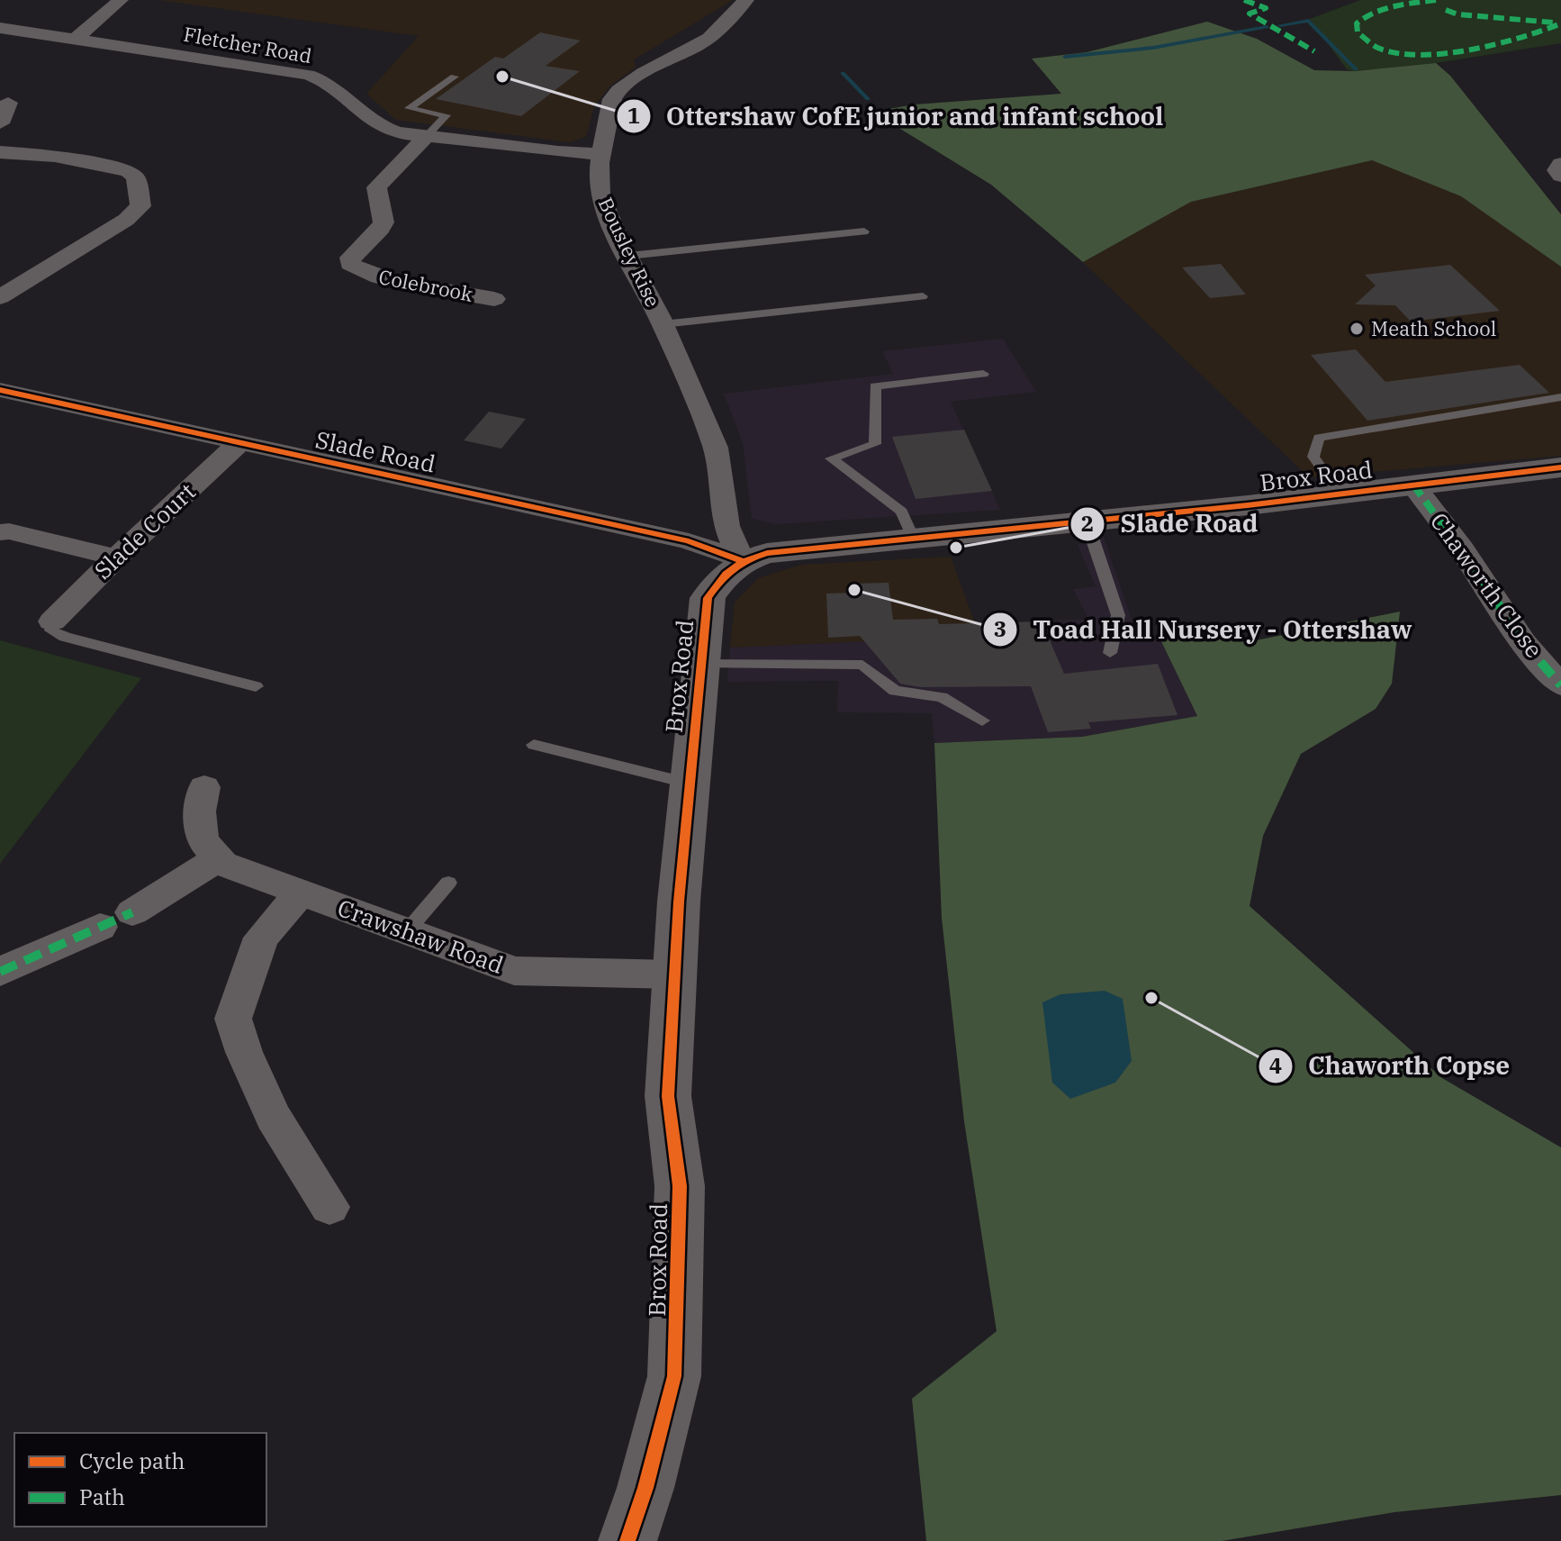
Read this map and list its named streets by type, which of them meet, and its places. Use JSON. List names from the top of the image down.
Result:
{
  "streets": {
    "street": [
      "Fletcher Road",
      "Bousley Rise",
      "Colebrook",
      "Slade Road",
      "Brox Road",
      "Slade Court",
      "Chaworth Close",
      "Crawshaw Road"
    ]
  },
  "crossings": [
    ["Fletcher Road", "Bousley Rise"],
    ["Fletcher Road", "Colebrook"],
    ["Bousley Rise", "Slade Road"],
    ["Bousley Rise", "Brox Road"],
    ["Slade Road", "Brox Road"],
    ["Slade Road", "Slade Court"],
    ["Brox Road", "Chaworth Close"],
    ["Brox Road", "Crawshaw Road"]
  ],
  "places": [
    "Ottershaw CofE junior and infant school",
    "Meath School",
    "Slade Road",
    "Toad Hall Nursery - Ottershaw",
    "Chaworth Copse"
  ],
  "legend": ["Cycle path", "Path"]
}
